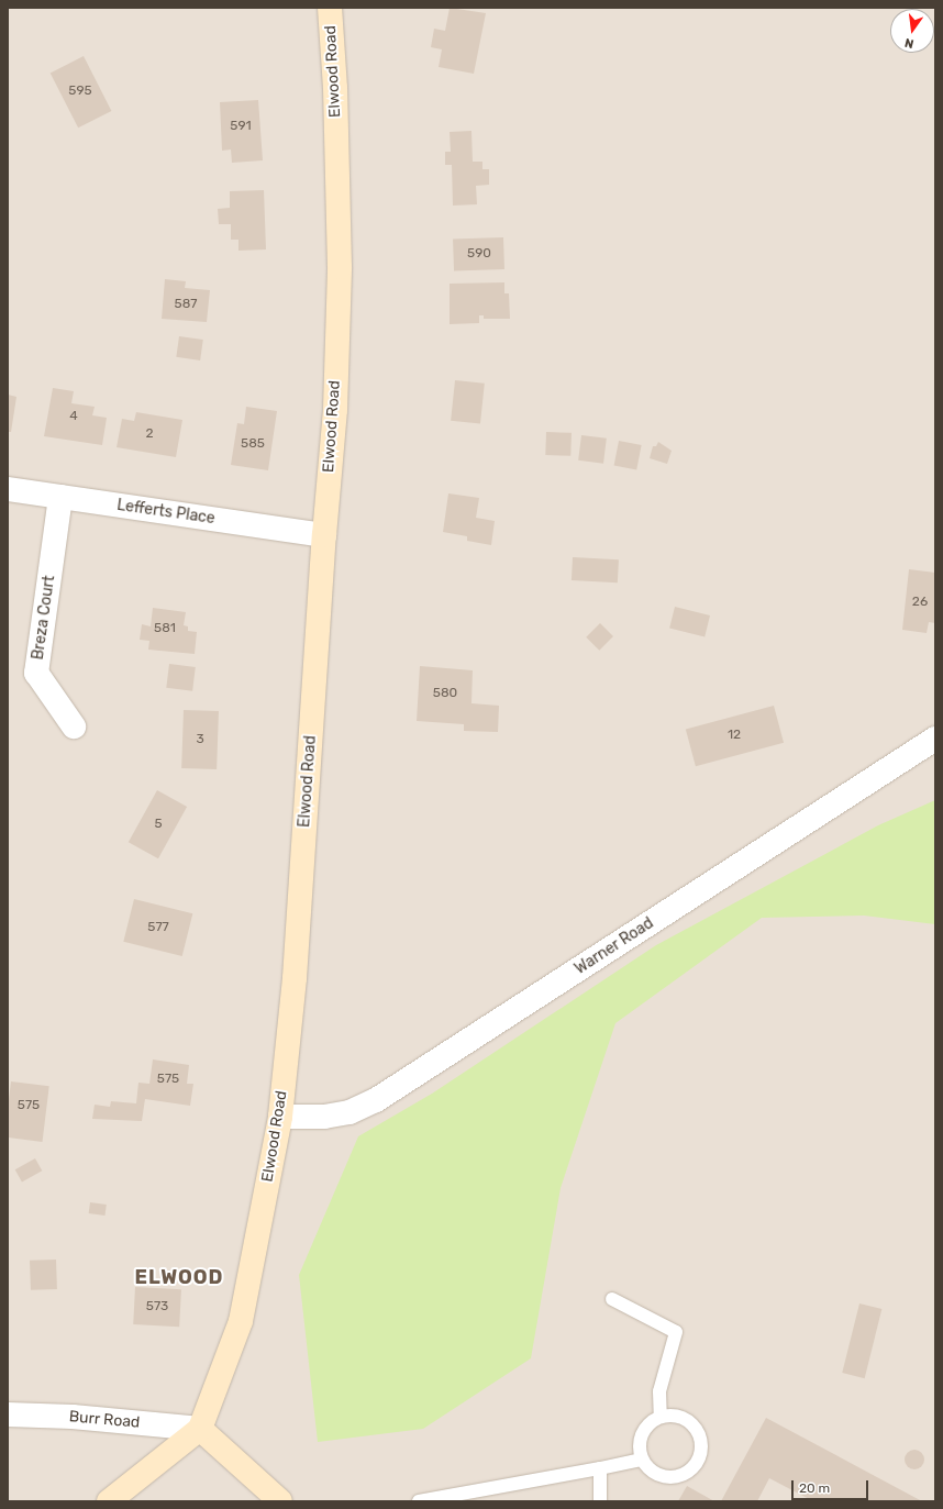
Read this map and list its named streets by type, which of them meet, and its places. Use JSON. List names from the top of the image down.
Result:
{
  "streets": {
    "main road": ["Elwood Road"],
    "street": [
      "Lefferts Place",
      "Breza Court",
      "Warner Road",
      "Burr Road"
    ]
  },
  "crossings": [
    ["Elwood Road", "Lefferts Place"],
    ["Elwood Road", "Warner Road"],
    ["Elwood Road", "Burr Road"],
    ["Lefferts Place", "Breza Court"]
  ],
  "districts": ["ELWOOD"],
  "house_numbers": [
    "595",
    "591",
    "590",
    "587",
    "4",
    "2",
    "585",
    "26",
    "581",
    "580",
    "12",
    "3",
    "5",
    "577",
    "575",
    "575",
    "573"
  ],
  "scale_bar": "20 m",
  "north": "bottom"
}
